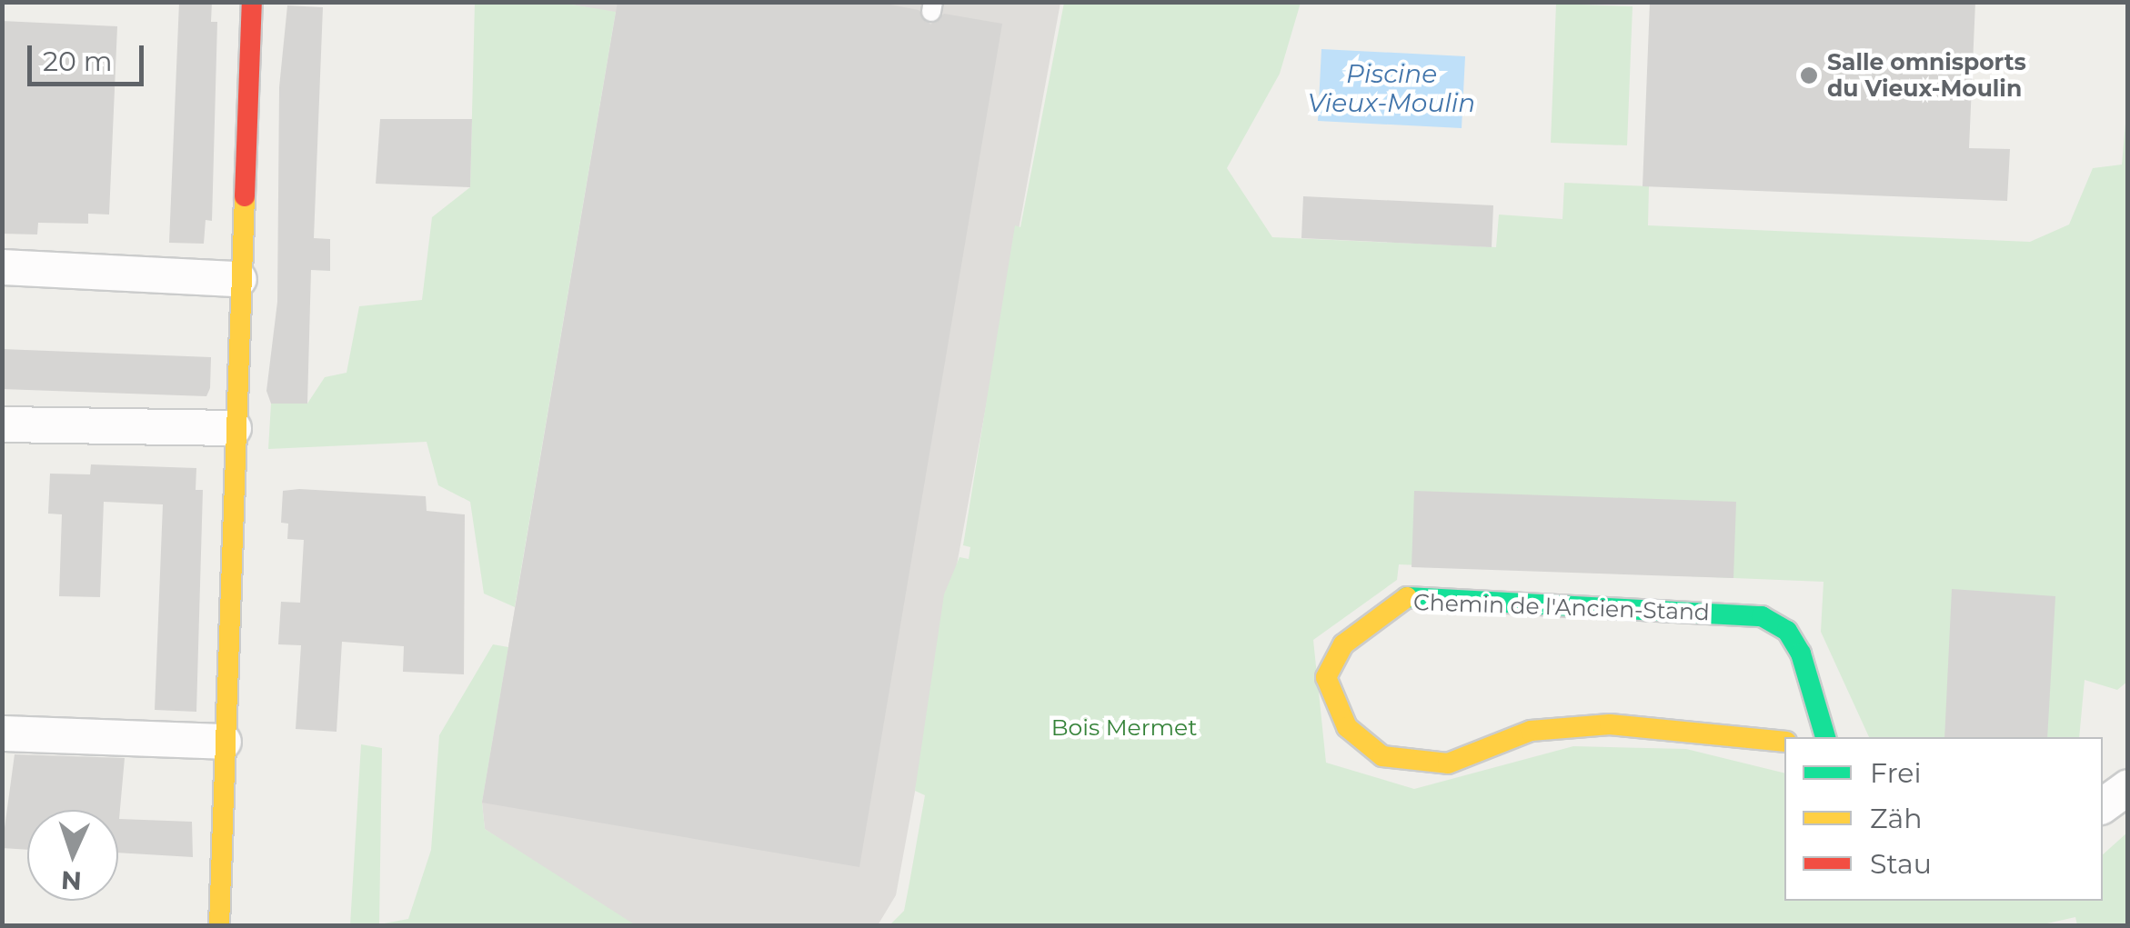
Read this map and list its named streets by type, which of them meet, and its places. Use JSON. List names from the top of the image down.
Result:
{
  "streets": {
    "street": ["Chemin de l'Ancien-Stand"]
  },
  "water": ["Piscine Vieux-Moulin"],
  "parks": ["Bois Mermet"],
  "places": ["Salle omnisports du Vieux-Moulin"],
  "legend": ["Frei", "Zäh", "Stau"],
  "scale_bar": "20 m",
  "north": "bottom"
}
